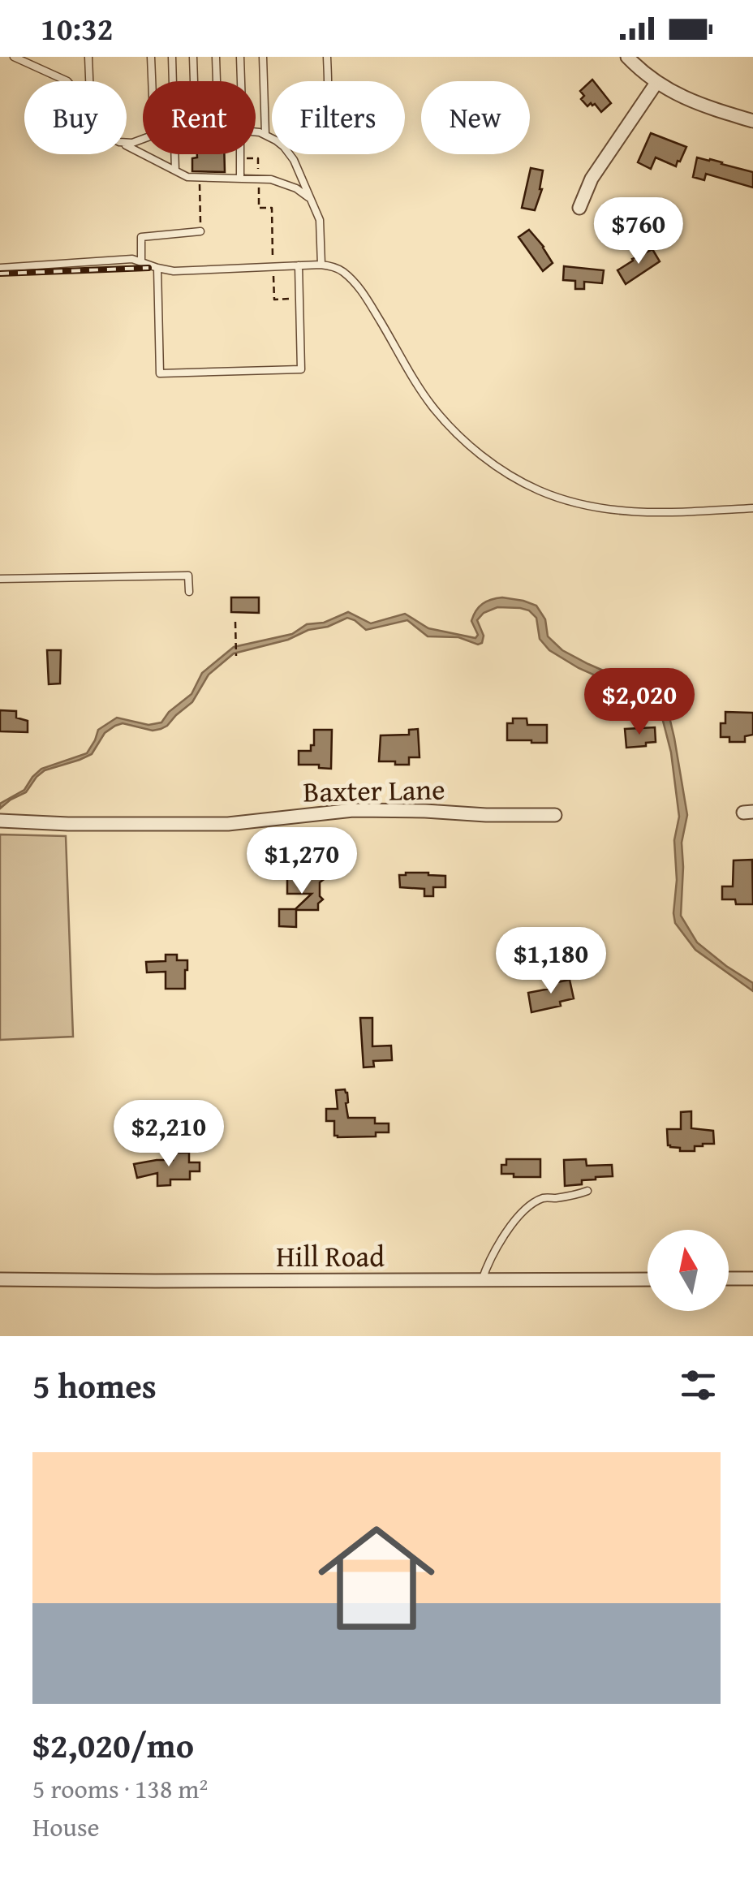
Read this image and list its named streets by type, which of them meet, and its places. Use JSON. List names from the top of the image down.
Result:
{
  "streets": {
    "street": ["Baxter Lane", "Hill Road"]
  },
  "north": "top",
  "page": {
    "status": "10:32",
    "chip": [
      "Buy",
      "Rent",
      "Filters",
      "New"
    ],
    "price": [
      "$760",
      "$2,020",
      "$1,270",
      "$1,180",
      "$2,210"
    ],
    "heading": "5 homes",
    "list": [
      {
        "name": "$2,020/mo",
        "note": "5 rooms · 138 m² · House"
      }
    ]
  }
}
